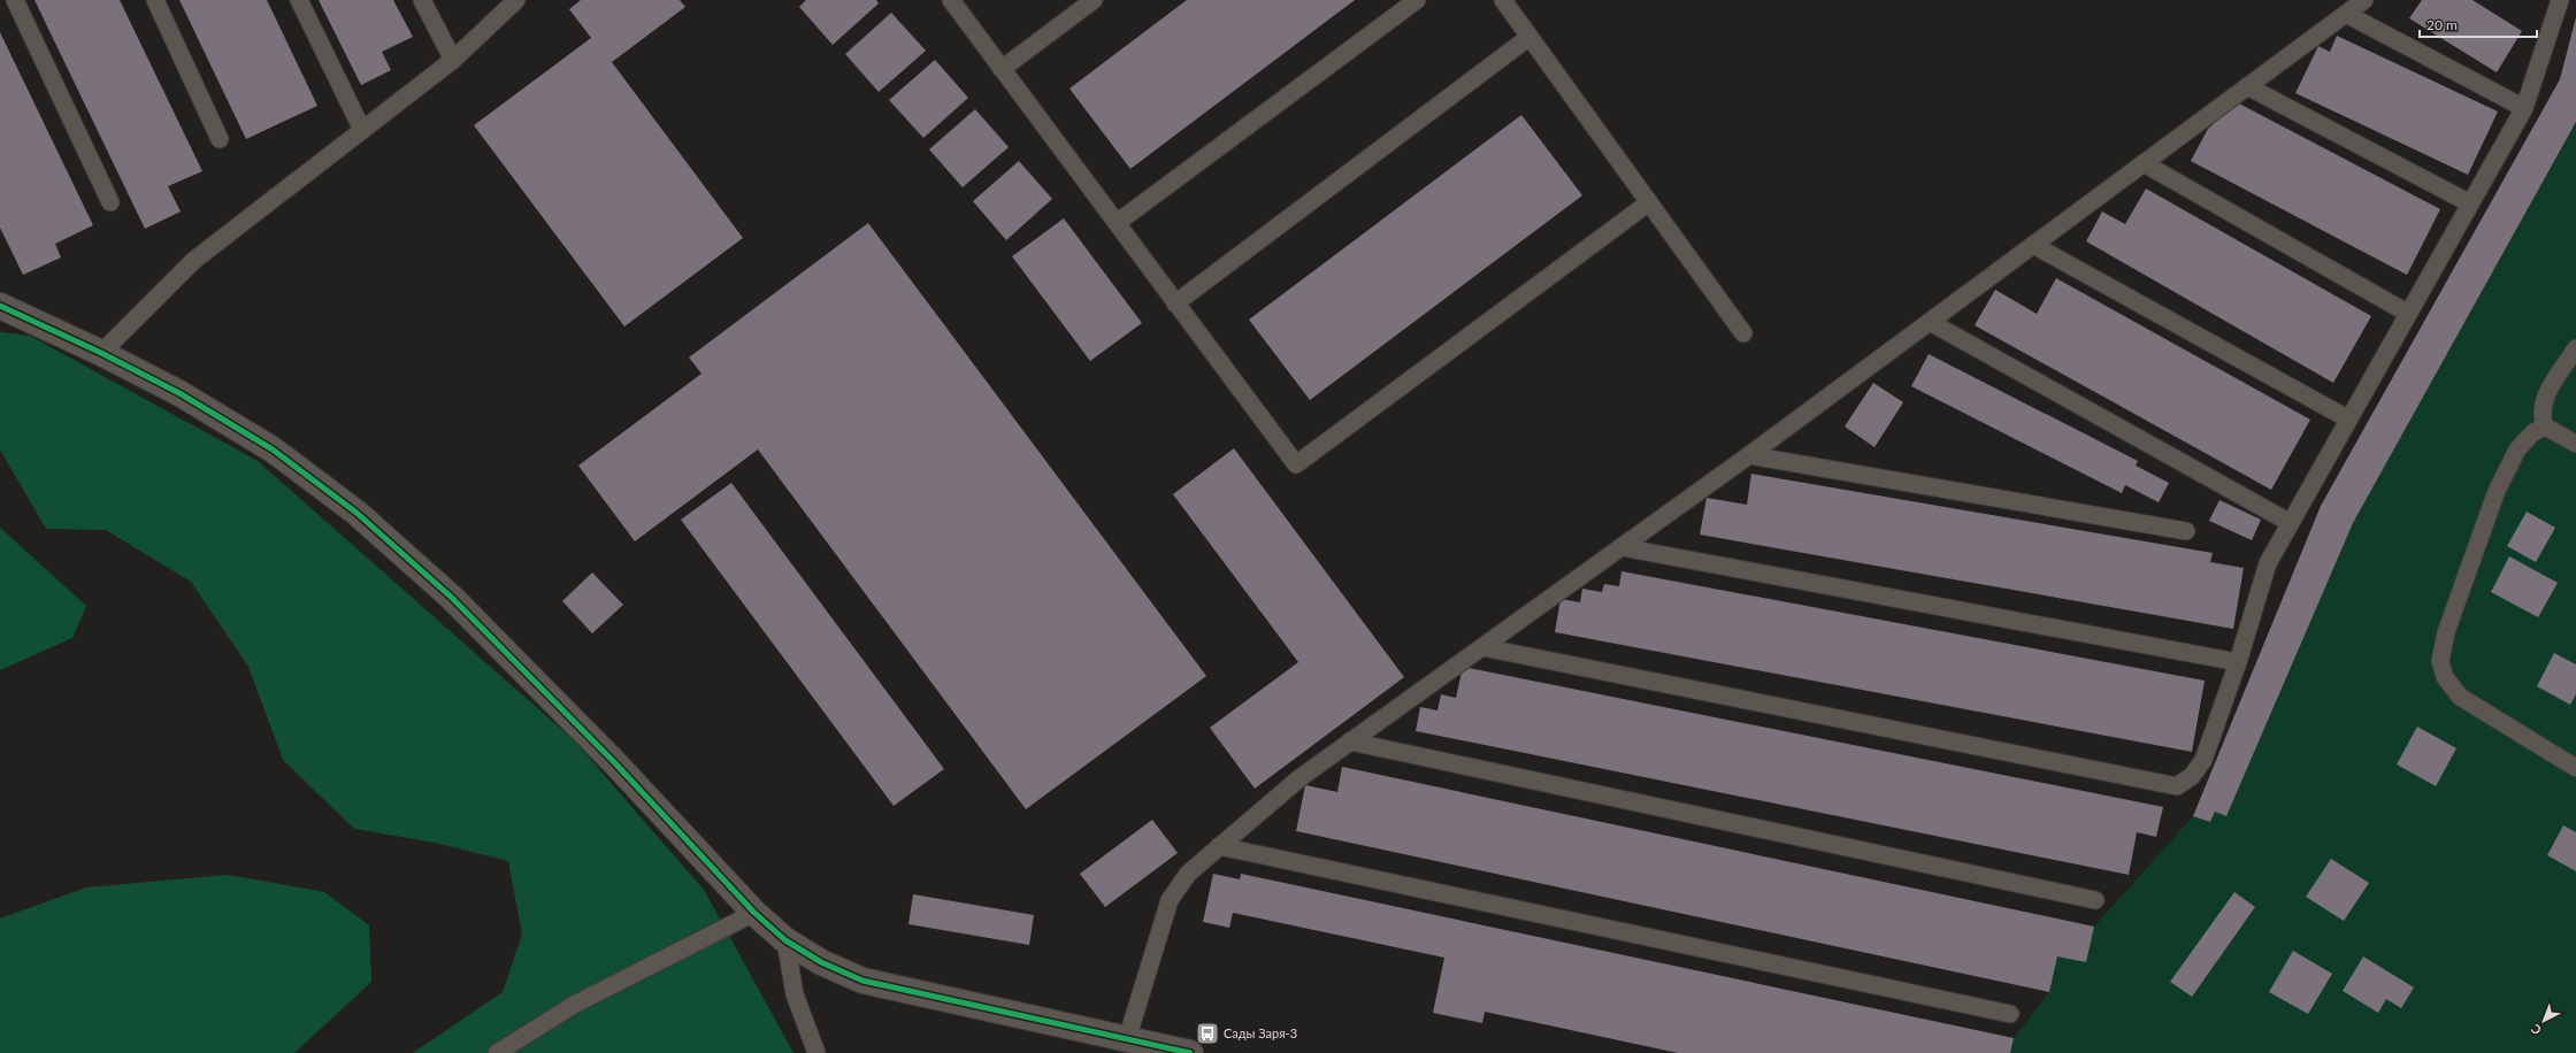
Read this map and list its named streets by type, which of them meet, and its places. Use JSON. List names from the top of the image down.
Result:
{
  "places": {
    "bus stop": ["Сады Заря-3"]
  },
  "scale_bar": "20 m",
  "north": "bottom left"
}
